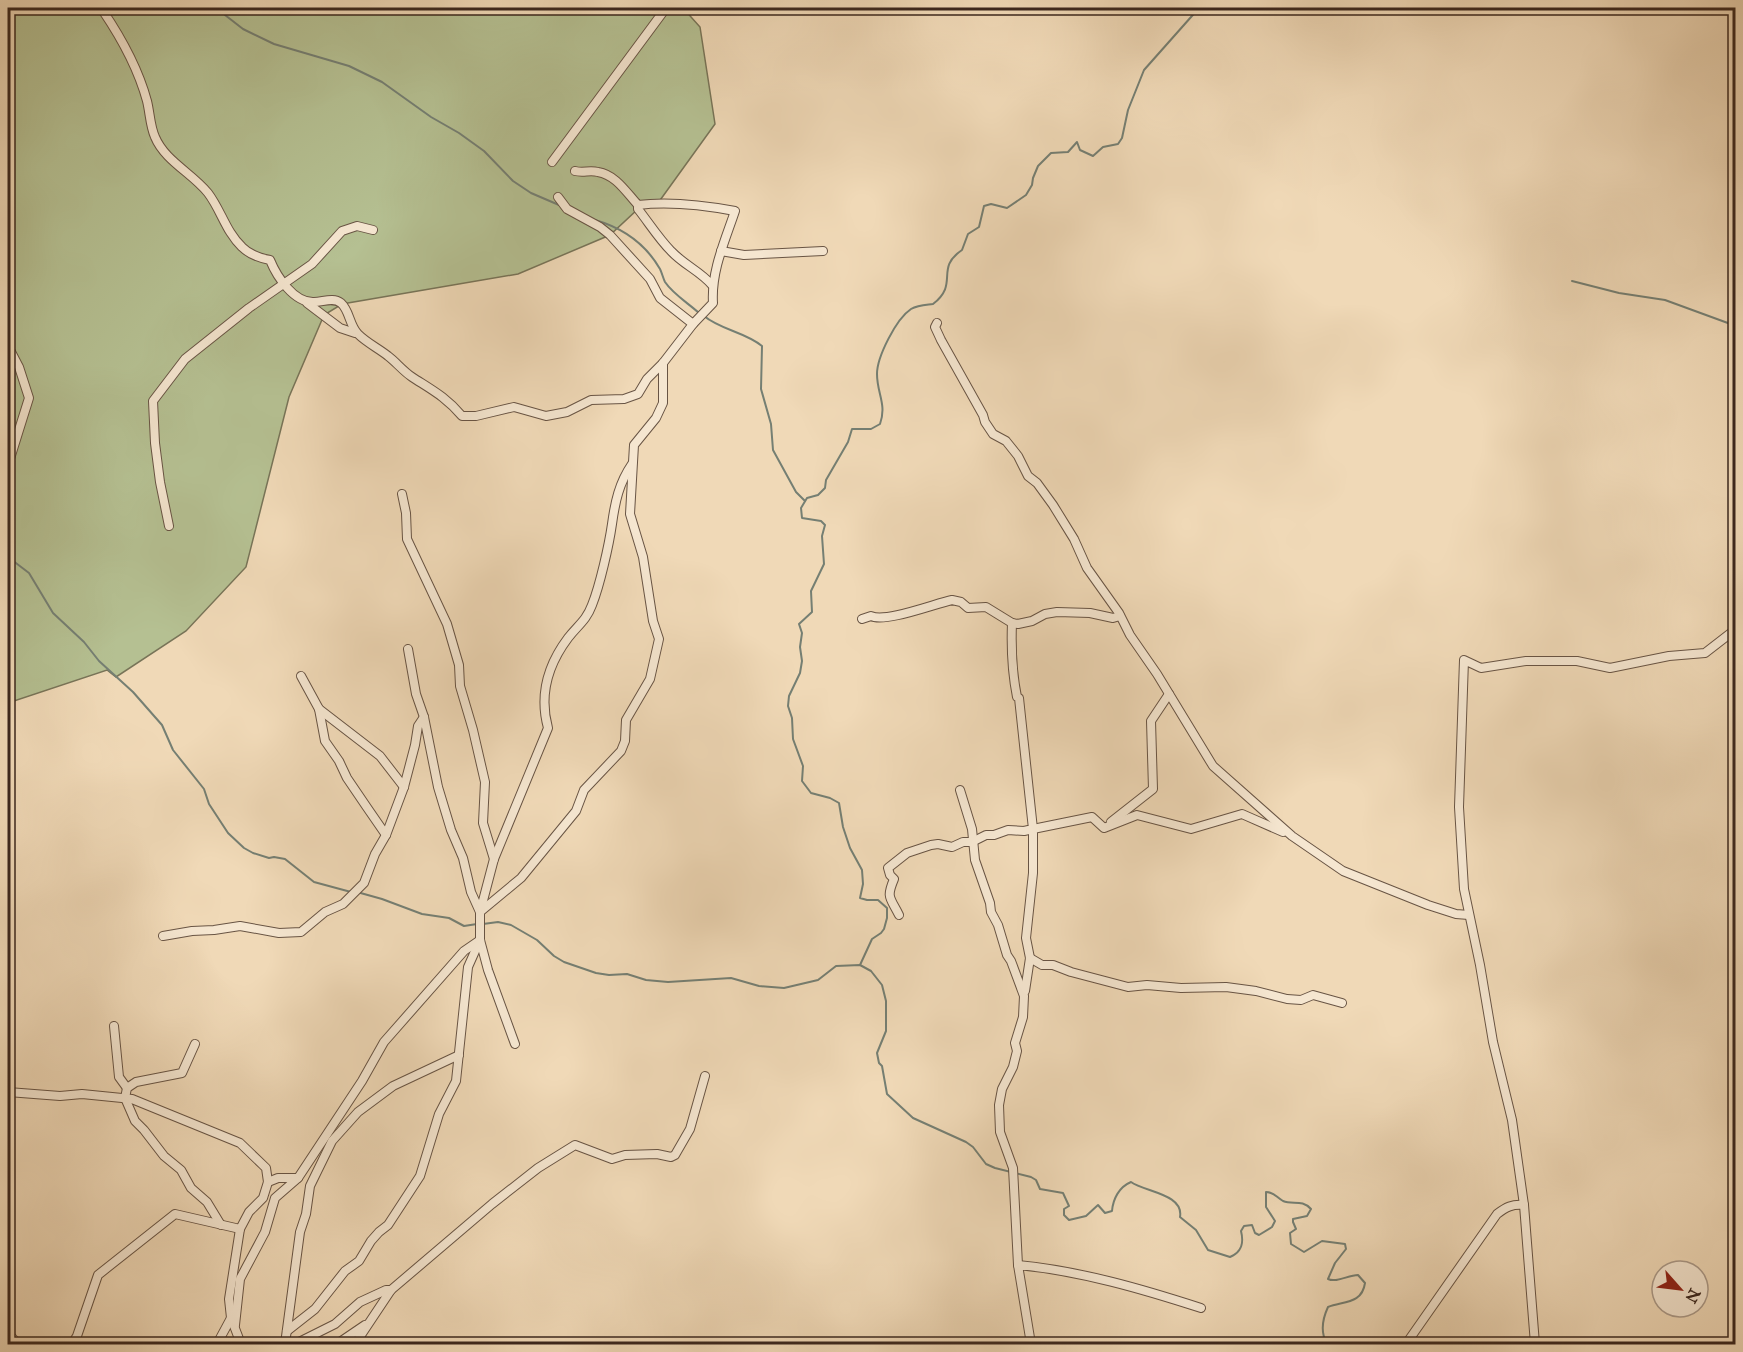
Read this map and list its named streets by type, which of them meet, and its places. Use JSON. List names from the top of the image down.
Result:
{
  "north": "bottom right"
}
